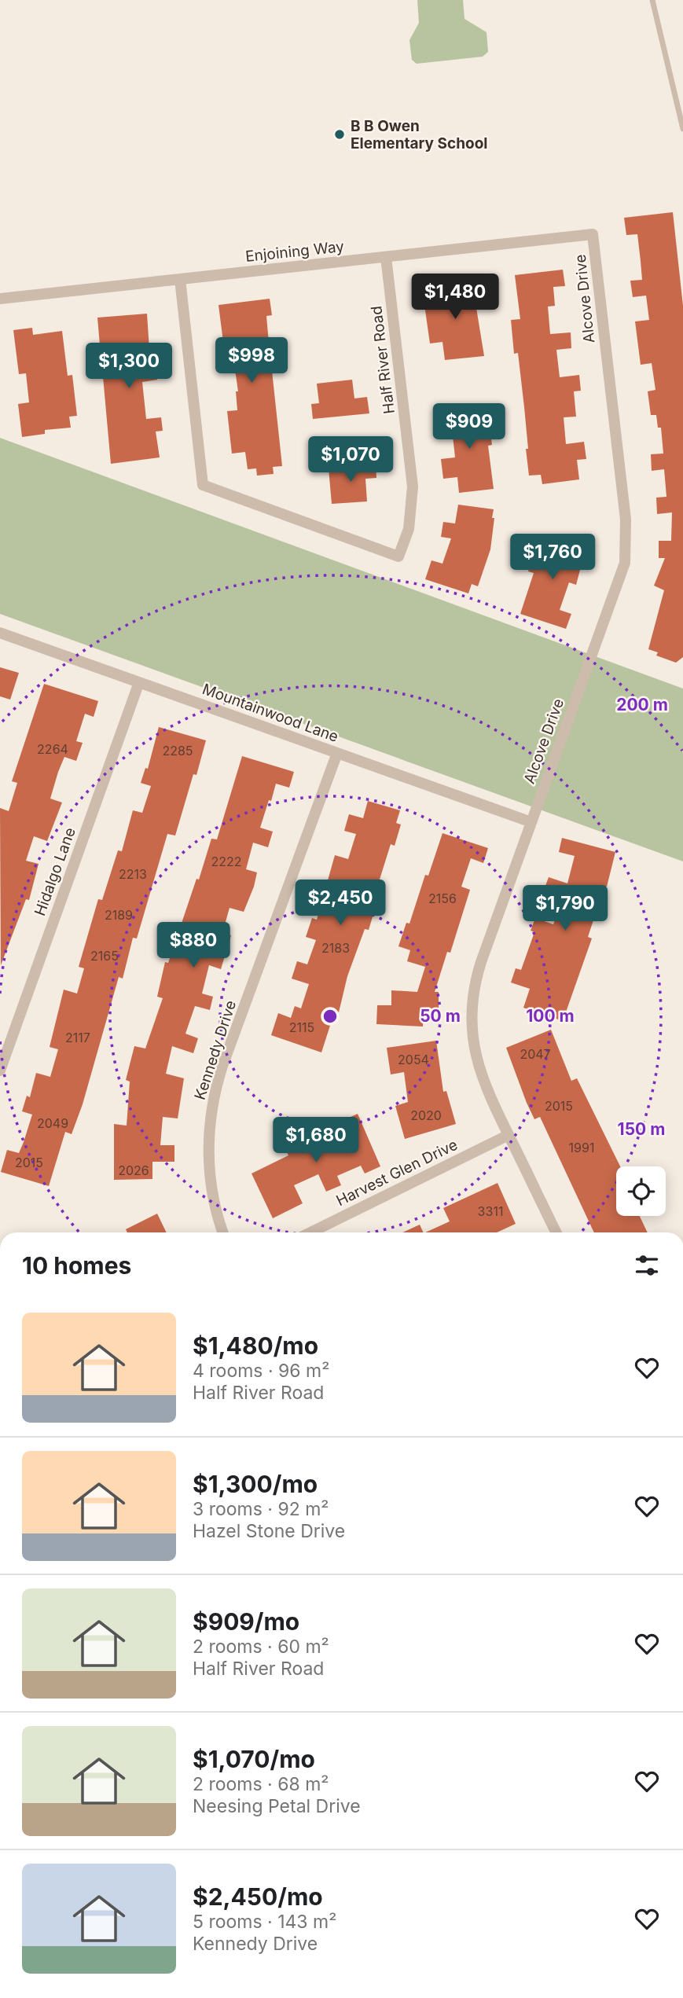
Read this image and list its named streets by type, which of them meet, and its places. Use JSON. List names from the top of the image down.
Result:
{
  "streets": {
    "street": [
      "Enjoining Way",
      "Alcove Drive",
      "Half River Road",
      "Mountainwood Lane",
      "Hidalgo Lane",
      "Kennedy Drive",
      "Harvest Glen Drive"
    ]
  },
  "crossings": [
    ["Enjoining Way", "Alcove Drive"],
    ["Enjoining Way", "Half River Road"],
    ["Alcove Drive", "Mountainwood Lane"],
    ["Alcove Drive", "Harvest Glen Drive"],
    ["Mountainwood Lane", "Hidalgo Lane"],
    ["Mountainwood Lane", "Kennedy Drive"]
  ],
  "places": ["B B Owen Elementary School"],
  "house_numbers": [
    "2264",
    "2285",
    "2222",
    "2213",
    "2156",
    "2189",
    "2183",
    "2165",
    "2115",
    "2117",
    "2047",
    "2054",
    "2015",
    "2020",
    "2049",
    "1991",
    "2015",
    "2026",
    "3311"
  ],
  "page": {
    "price": [
      "$1,480",
      "$998",
      "$1,300",
      "$909",
      "$1,070",
      "$1,760",
      "$2,450",
      "$1,790",
      "$880",
      "$1,680"
    ],
    "heading": "10 homes",
    "list": [
      {
        "name": "$1,480/mo",
        "note": "4 rooms · 96 m² · Half River Road"
      },
      {
        "name": "$1,300/mo",
        "note": "3 rooms · 92 m² · Hazel Stone Drive"
      },
      {
        "name": "$909/mo",
        "note": "2 rooms · 60 m² · Half River Road"
      },
      {
        "name": "$1,070/mo",
        "note": "2 rooms · 68 m² · Neesing Petal Drive"
      },
      {
        "name": "$2,450/mo",
        "note": "5 rooms · 143 m² · Kennedy Drive"
      }
    ]
  },
  "rings": [
    "200 m",
    "50 m",
    "100 m",
    "150 m"
  ]
}
